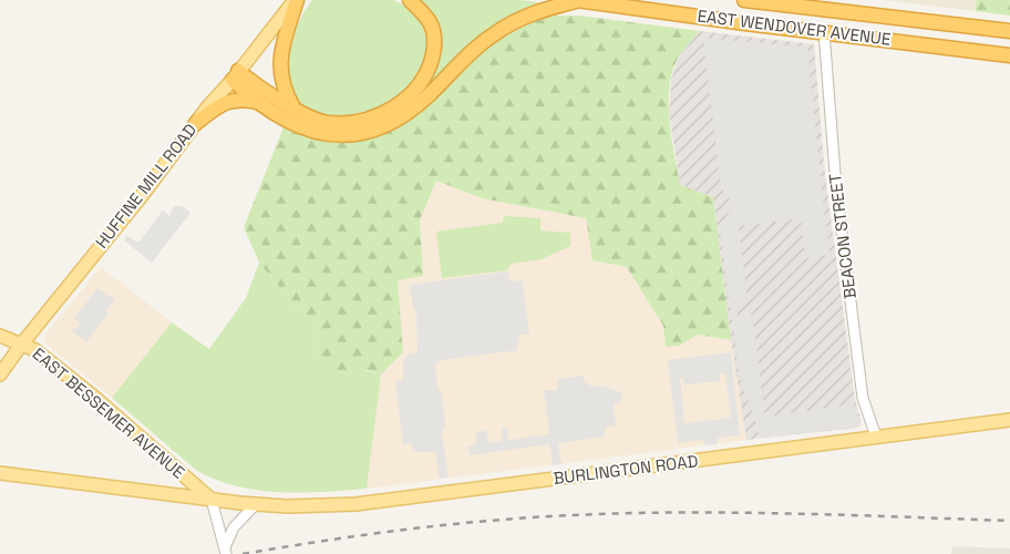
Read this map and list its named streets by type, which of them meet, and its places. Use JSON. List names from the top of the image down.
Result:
{
  "streets": {
    "highway": ["EAST WENDOVER AVENUE"],
    "main road": ["HUFFINE MILL ROAD", "EAST BESSEMER AVENUE", "BURLINGTON ROAD"],
    "street": ["BEACON STREET"]
  },
  "crossings": [
    ["EAST WENDOVER AVENUE", "BEACON STREET"],
    ["HUFFINE MILL ROAD", "EAST BESSEMER AVENUE"],
    ["BEACON STREET", "BURLINGTON ROAD"],
    ["EAST BESSEMER AVENUE", "BURLINGTON ROAD"]
  ]
}
